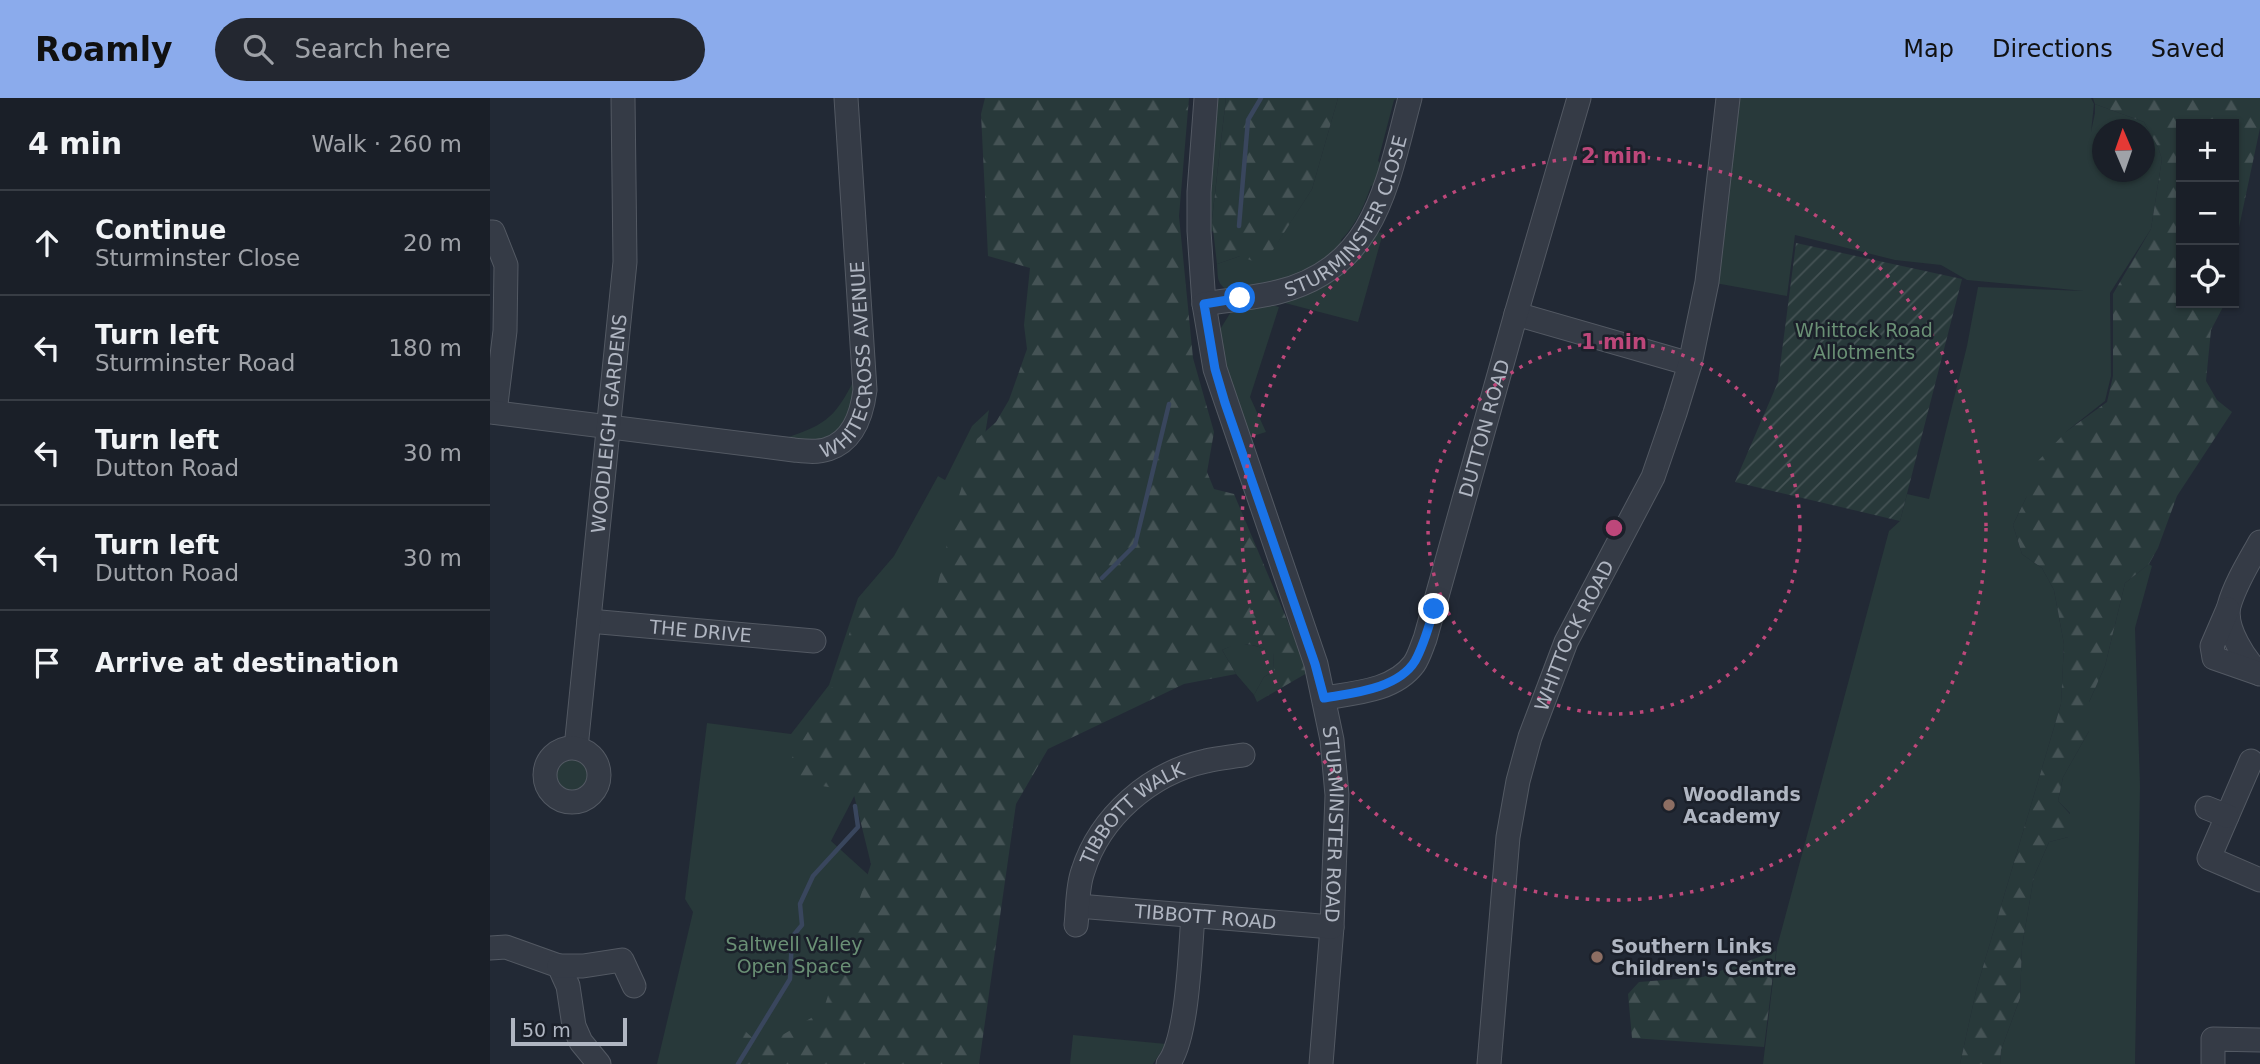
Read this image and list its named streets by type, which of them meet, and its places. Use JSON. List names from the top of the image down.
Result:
{
  "streets": {
    "street": [
      "STURMINSTER CLOSE",
      "WHITECROSS AVENUE",
      "WOODLEIGH GARDENS",
      "DUTTON ROAD",
      "THE DRIVE",
      "WHITTOCK ROAD",
      "TIBBOTT WALK",
      "STURMINSTER ROAD",
      "TIBBOTT ROAD"
    ]
  },
  "crossings": [
    ["STURMINSTER CLOSE", "STURMINSTER ROAD"],
    ["WHITECROSS AVENUE", "WOODLEIGH GARDENS"],
    ["WOODLEIGH GARDENS", "THE DRIVE"],
    ["DUTTON ROAD", "STURMINSTER ROAD"],
    ["TIBBOTT WALK", "TIBBOTT ROAD"],
    ["STURMINSTER ROAD", "TIBBOTT ROAD"]
  ],
  "parks": ["Whittock Road Allotments", "Saltwell Valley Open Space"],
  "places": ["Woodlands Academy", "Southern Links Children's Centre"],
  "scale_bar": "50 m",
  "north": "top",
  "page": {
    "header": "Roamly",
    "search": "Search here",
    "nav": ["Map", "Directions", "Saved"],
    "heading": ["4 min", "Walk · 260 m"],
    "map_buttons": ["+", "−"],
    "list": [
      ["Continue", "Sturminster Close", "20 m"],
      ["Turn left", "Sturminster Road", "180 m"],
      ["Turn left", "Dutton Road", "30 m"],
      ["Turn left", "Dutton Road", "30 m"],
      "Arrive at destination"
    ],
    "scale": "50 m"
  },
  "rings": ["2 min", "1 min"]
}
